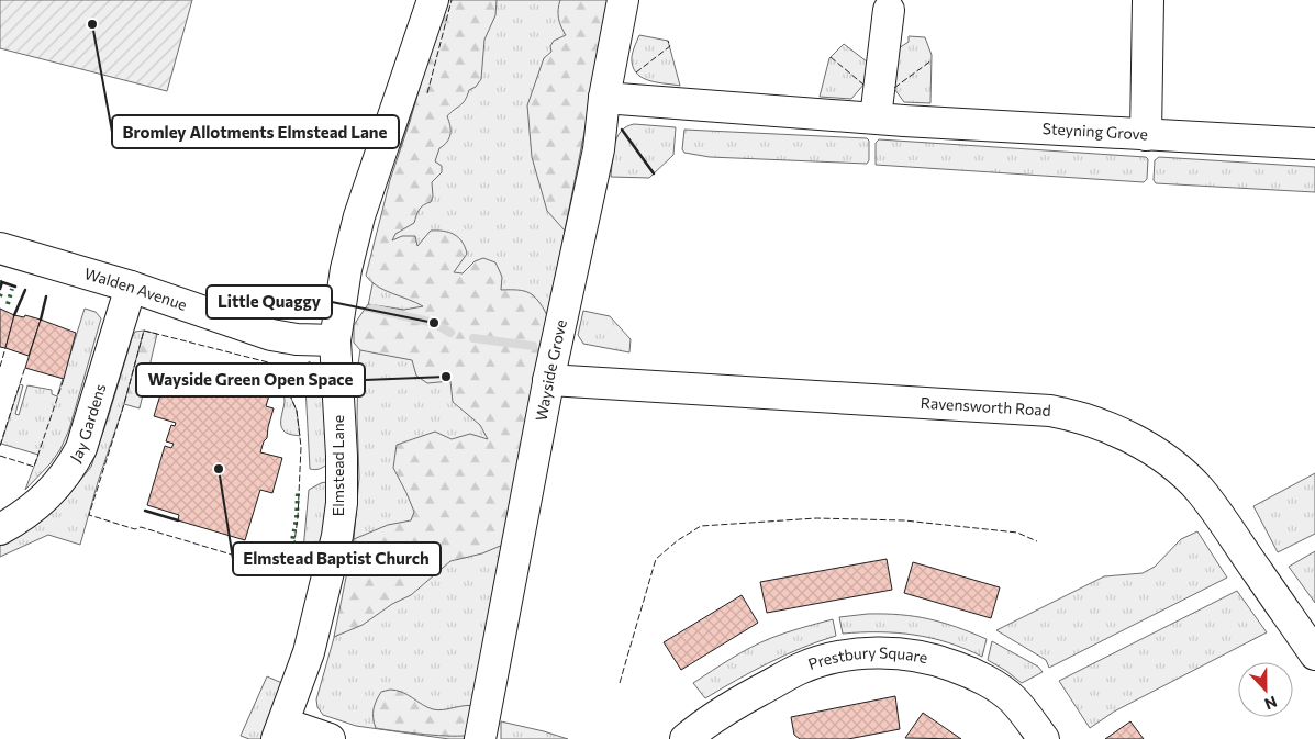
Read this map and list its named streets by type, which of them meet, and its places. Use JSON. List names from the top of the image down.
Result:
{
  "streets": {
    "street": [
      "Steyning Grove",
      "Walden Avenue",
      "Wayside Grove",
      "Ravensworth Road",
      "Jay Gardens",
      "Elmstead Lane",
      "Prestbury Square"
    ]
  },
  "crossings": [
    ["Steyning Grove", "Wayside Grove"],
    ["Walden Avenue", "Jay Gardens"],
    ["Walden Avenue", "Elmstead Lane"],
    ["Wayside Grove", "Ravensworth Road"]
  ],
  "places": [
    "Bromley Allotments Elmstead Lane",
    "Little Quaggy",
    "Wayside Green Open Space",
    "Elmstead Baptist Church"
  ],
  "north": "bottom"
}
